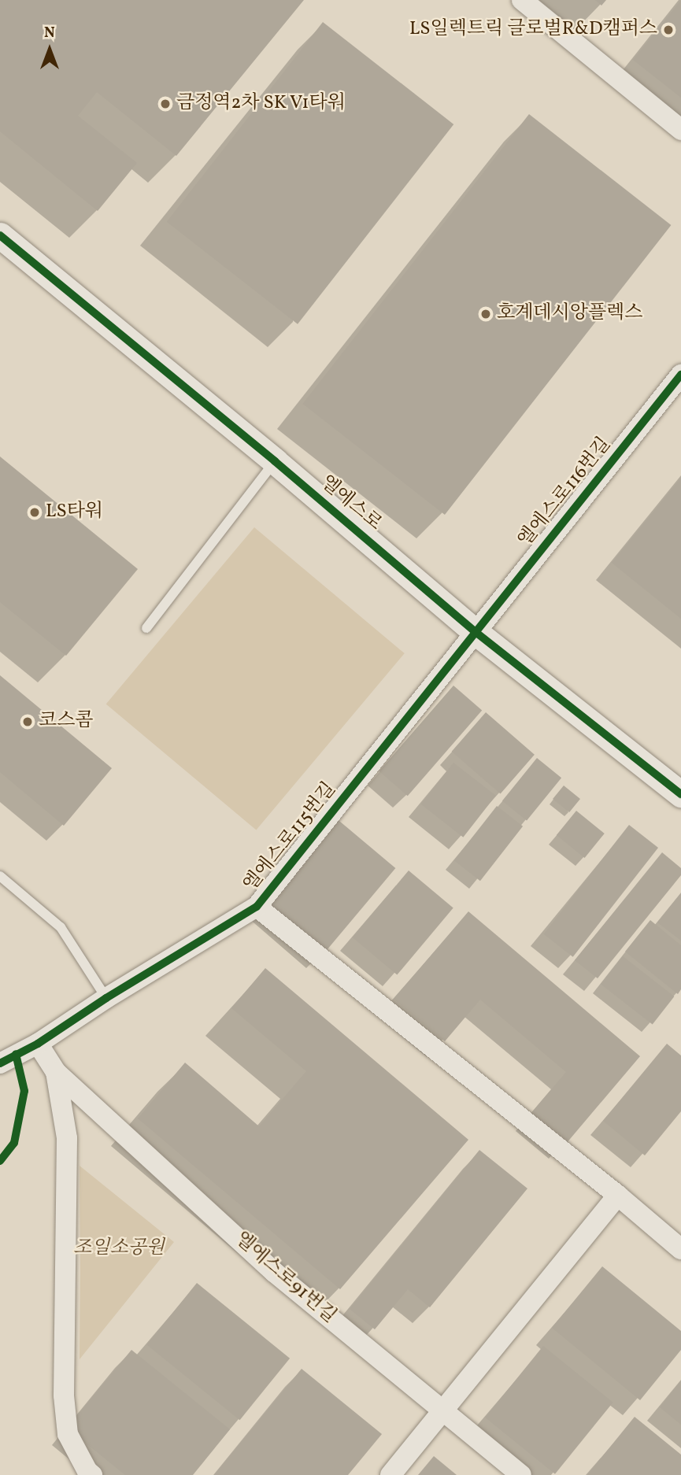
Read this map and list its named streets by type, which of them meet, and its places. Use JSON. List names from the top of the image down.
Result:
{
  "streets": {
    "street": [
      "엘에스로116번길",
      "엘에스로",
      "엘에스로115번길",
      "엘에스로91번길"
    ]
  },
  "crossings": [
    ["엘에스로116번길", "엘에스로"],
    ["엘에스로116번길", "엘에스로115번길"],
    ["엘에스로", "엘에스로115번길"],
    ["엘에스로115번길", "엘에스로91번길"]
  ],
  "parks": ["조일소공원"],
  "places": [
    "LS일렉트릭 글로벌R&D캠퍼스",
    "금정역2차 SK V1타워",
    "호계데시앙플렉스",
    "LS타워",
    "코스콤"
  ],
  "north": "top"
}
